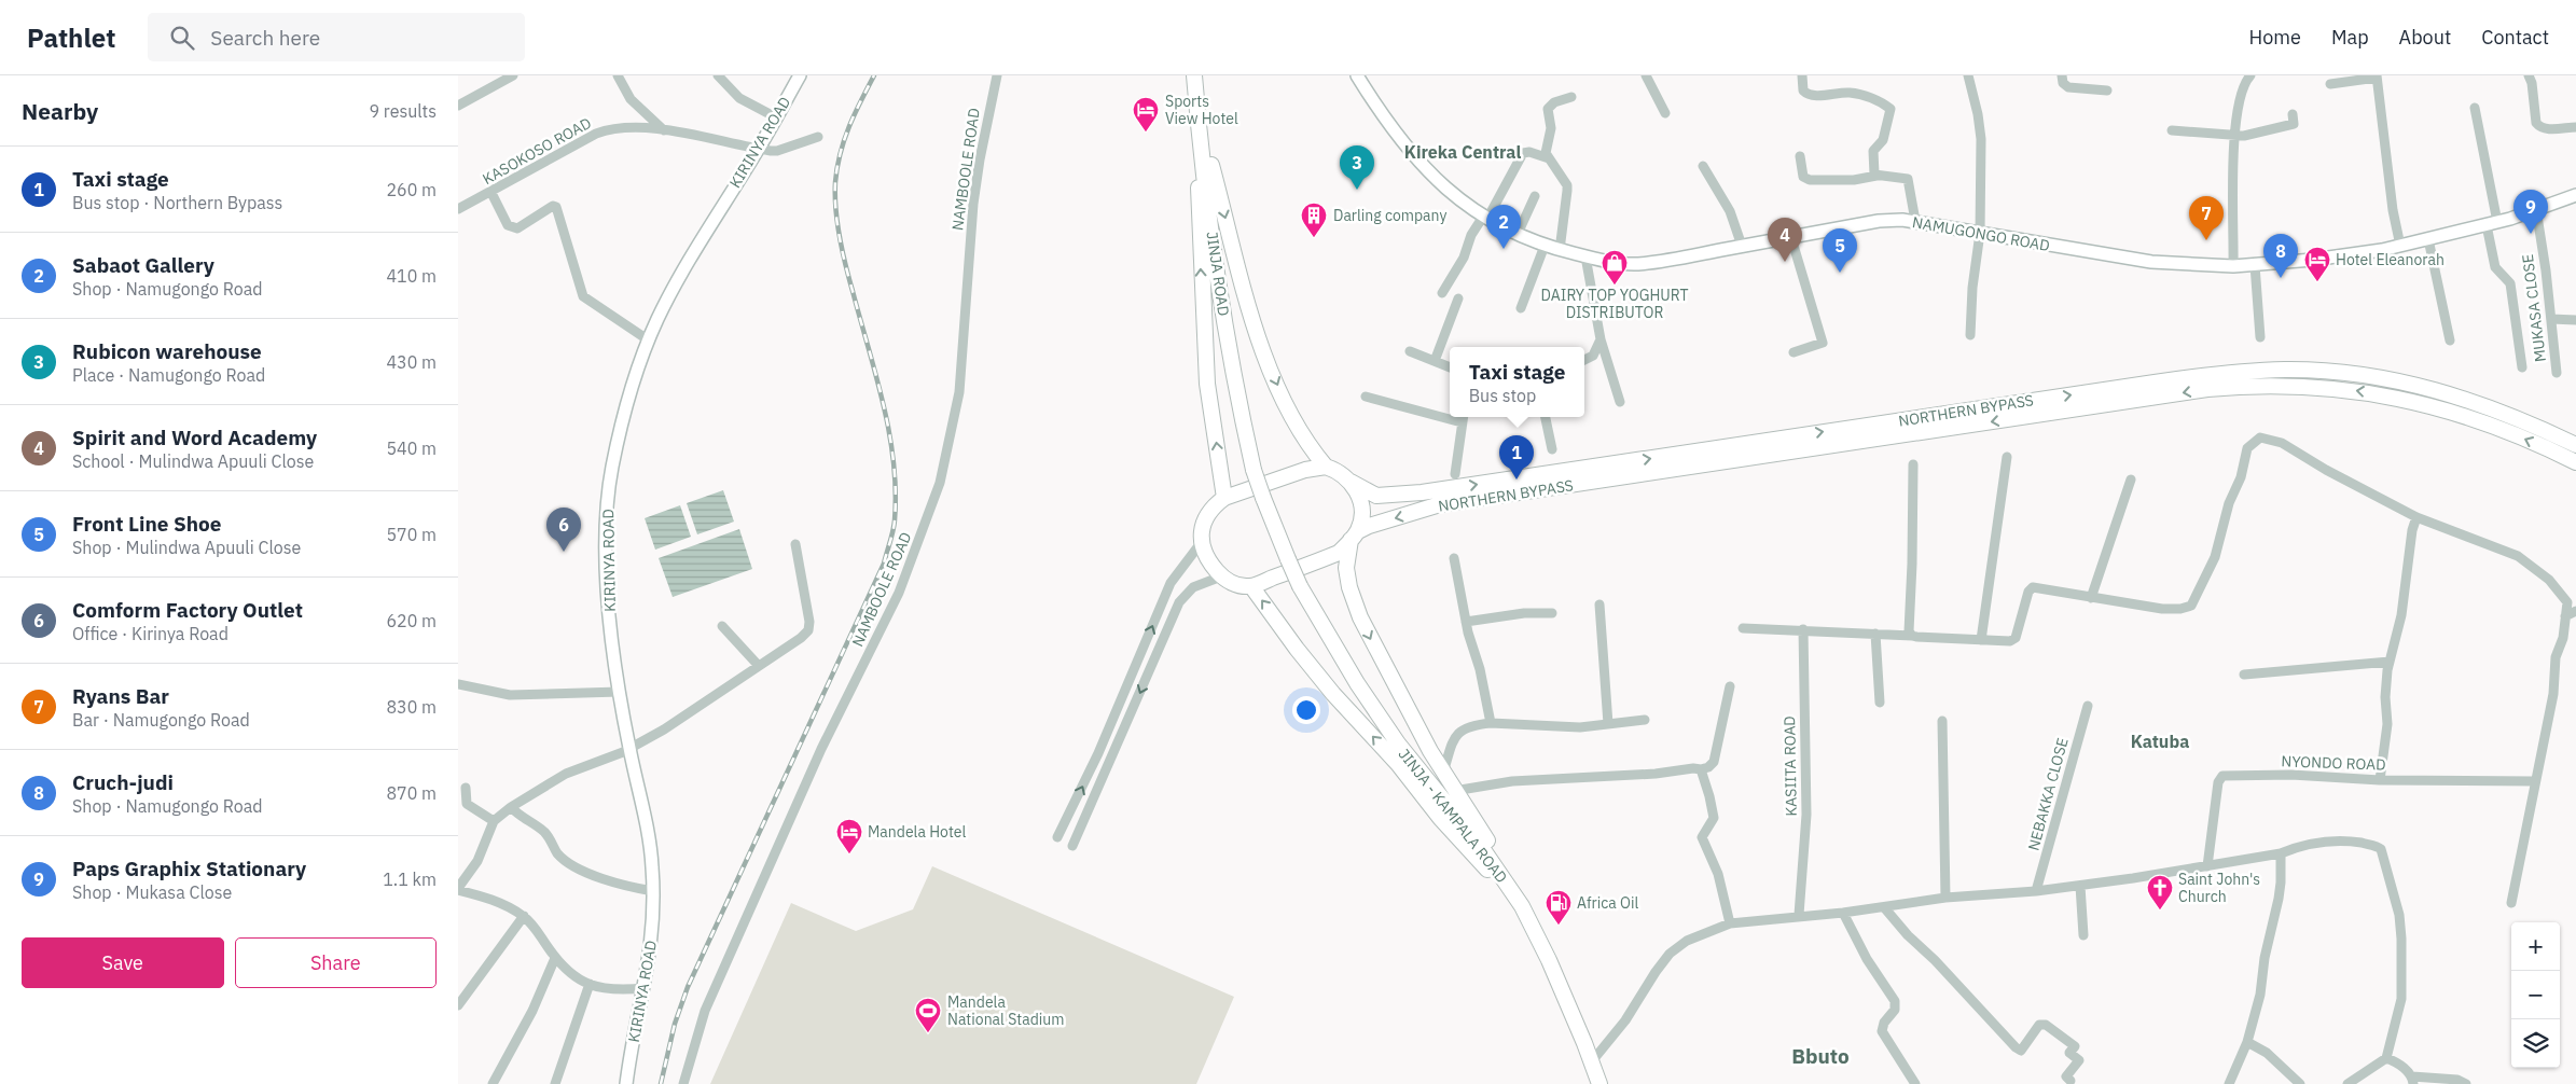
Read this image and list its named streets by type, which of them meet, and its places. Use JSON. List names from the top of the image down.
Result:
{
  "streets": {
    "highway": ["JINJA ROAD", "NORTHERN BYPASS", "JINJA - KAMPALA ROAD"],
    "main road": ["KIRINYA ROAD", "NAMUGONGO ROAD"],
    "street": [
      "KASOKOSO ROAD",
      "NAMBOOLE ROAD",
      "MUKASA CLOSE",
      "NYONDO ROAD",
      "KASIITA ROAD",
      "NEBAKKA CLOSE"
    ]
  },
  "crossings": [
    ["KIRINYA ROAD", "KASOKOSO ROAD"],
    ["NAMUGONGO ROAD", "MUKASA CLOSE"],
    ["JINJA ROAD", "JINJA - KAMPALA ROAD"]
  ],
  "districts": ["Kireka Central", "Katuba", "Bbuto"],
  "places": {
    "hotel": ["Sports View Hotel", "Hotel Eleanorah", "Mandela Hotel"],
    "building": ["Darling company"],
    "shop": ["DAIRY TOP YOGHURT DISTRIBUTOR"],
    "church": ["Saint John's Church"],
    "fuel station": ["Africa Oil"],
    "sports": ["Mandela National Stadium"]
  },
  "page": {
    "header": "Pathlet",
    "search": "Search here",
    "nav": [
      "Home",
      "Map",
      "About",
      "Contact"
    ],
    "heading": ["Nearby", "9 results"],
    "list": [
      {
        "mark": "1",
        "name": "Taxi stage",
        "note": "Bus stop · Northern Bypass",
        "value": "260 m"
      },
      {
        "mark": "2",
        "name": "Sabaot Gallery",
        "note": "Shop · Namugongo Road",
        "value": "410 m"
      },
      {
        "mark": "3",
        "name": "Rubicon warehouse",
        "note": "Place · Namugongo Road",
        "value": "430 m"
      },
      {
        "mark": "4",
        "name": "Spirit and Word Academy",
        "note": "School · Mulindwa Apuuli Close",
        "value": "540 m"
      },
      {
        "mark": "5",
        "name": "Front Line Shoe",
        "note": "Shop · Mulindwa Apuuli Close",
        "value": "570 m"
      },
      {
        "mark": "6",
        "name": "Comform Factory Outlet",
        "note": "Office · Kirinya Road",
        "value": "620 m"
      },
      {
        "mark": "7",
        "name": "Ryans Bar",
        "note": "Bar · Namugongo Road",
        "value": "830 m"
      },
      {
        "mark": "8",
        "name": "Cruch-judi",
        "note": "Shop · Namugongo Road",
        "value": "870 m"
      },
      {
        "mark": "9",
        "name": "Paps Graphix Stationary",
        "note": "Shop · Mukasa Close",
        "value": "1.1 km"
      }
    ],
    "pins": [
      "3",
      "9",
      "7",
      "2",
      "4",
      "5",
      "8",
      "1",
      "6"
    ],
    "popup": ["Taxi stage", "Bus stop"],
    "buttons": ["Save", "Share"],
    "map_buttons": ["+", "−"]
  }
}
